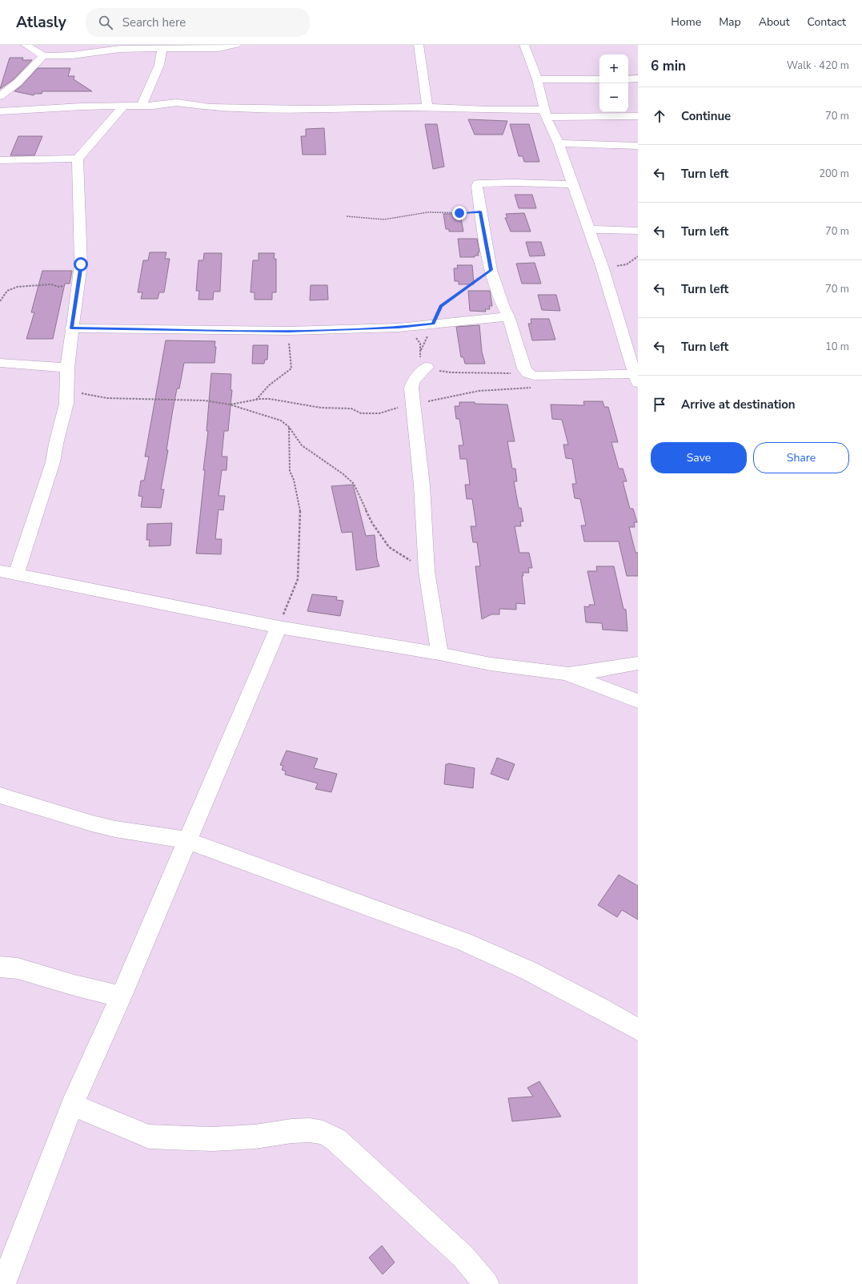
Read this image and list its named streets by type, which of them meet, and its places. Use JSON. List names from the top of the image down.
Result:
{
  "page": {
    "header": "Atlasly",
    "search": "Search here",
    "nav": [
      "Home",
      "Map",
      "About",
      "Contact"
    ],
    "heading": ["6 min", "Walk · 420 m"],
    "map_buttons": ["+", "−"],
    "list": [
      ["Continue", "70 m"],
      ["Turn left", "200 m"],
      ["Turn left", "70 m"],
      ["Turn left", "70 m"],
      ["Turn left", "10 m"],
      "Arrive at destination"
    ],
    "buttons": ["Save", "Share"]
  }
}
